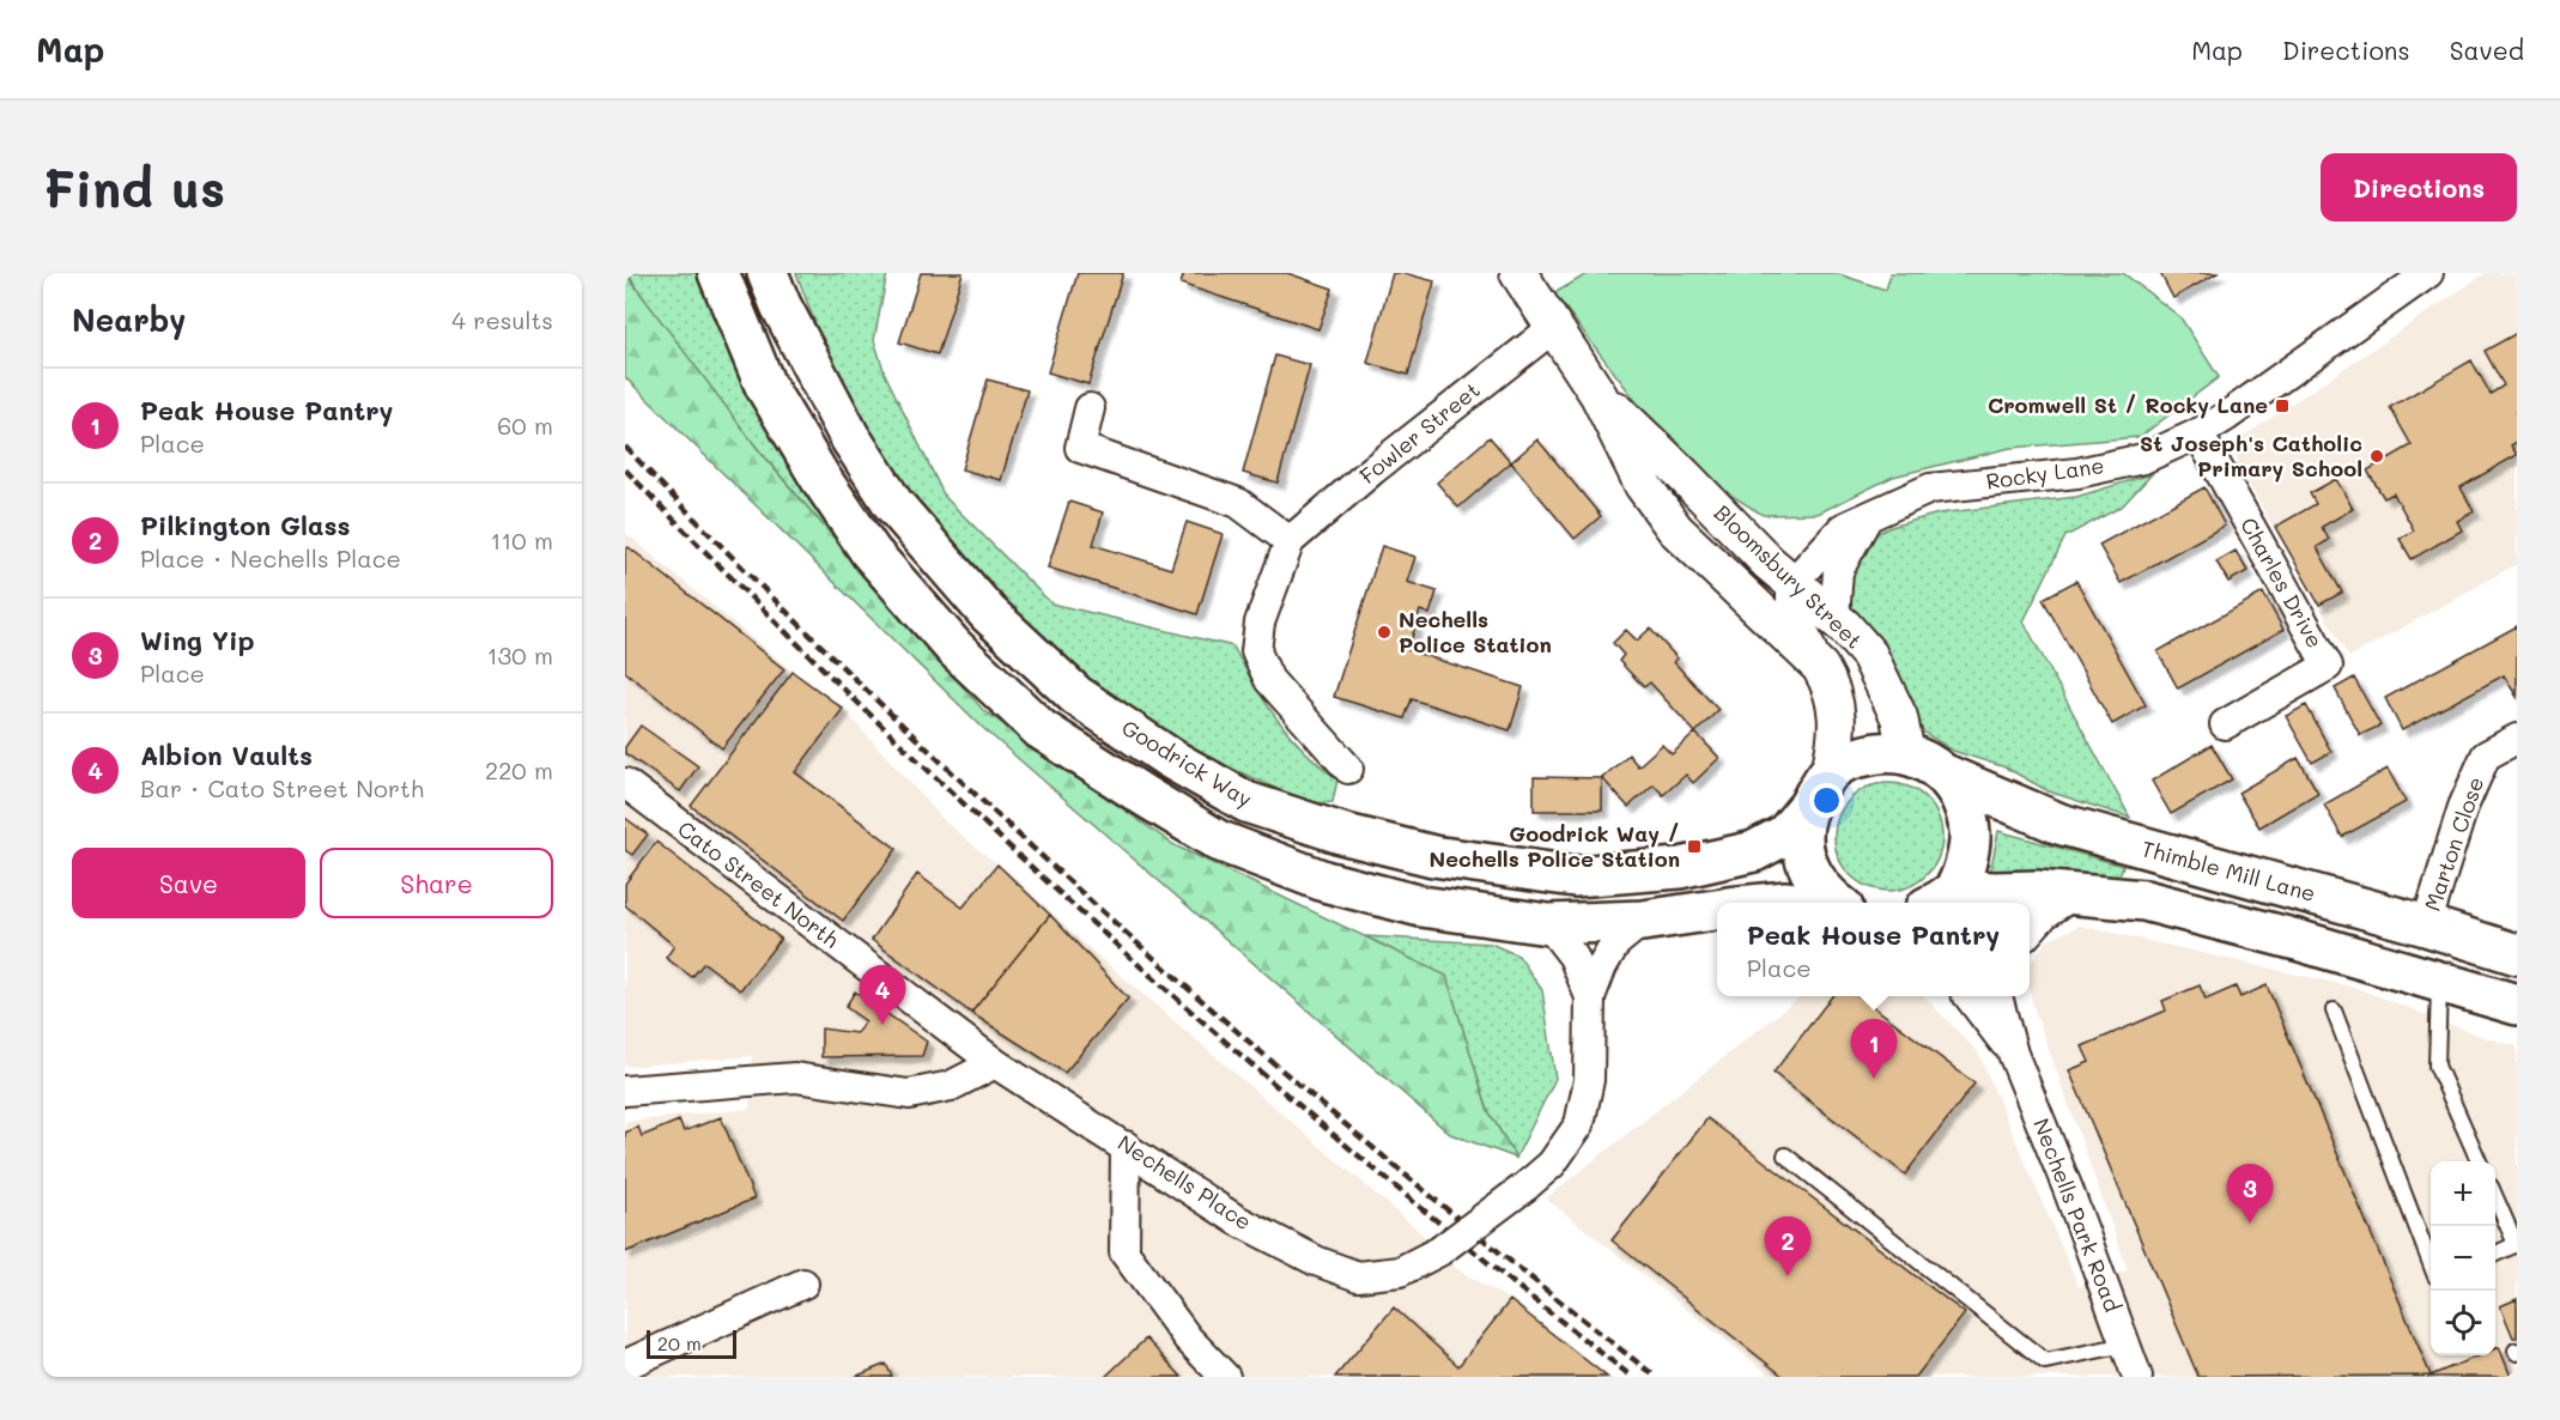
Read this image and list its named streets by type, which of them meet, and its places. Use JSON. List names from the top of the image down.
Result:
{
  "streets": {
    "main road": ["Goodrick Way", "Thimble Mill Lane"],
    "street": [
      "Fowler Street",
      "Rocky Lane",
      "Bloomsbury Street",
      "Charles Drive",
      "Marton Close",
      "Cato Street North",
      "Nechells Place",
      "Nechells Park Road"
    ]
  },
  "crossings": [
    ["Fowler Street", "Bloomsbury Street"],
    ["Rocky Lane", "Bloomsbury Street"],
    ["Rocky Lane", "Charles Drive"],
    ["Bloomsbury Street", "Goodrick Way"],
    ["Bloomsbury Street", "Thimble Mill Lane"],
    ["Marton Close", "Thimble Mill Lane"],
    ["Cato Street North", "Nechells Place"]
  ],
  "places": {
    "transit": ["Cromwell St / Rocky Lane", "Goodrick Way / Nechells Police Station"],
    "other": ["St Joseph's Catholic Primary School", "Nechells Police Station"]
  },
  "scale_bar": "20 m",
  "page": {
    "header": "Map",
    "nav": ["Map", "Directions", "Saved"],
    "buttons": [
      "Directions",
      ["Save", "Share"]
    ],
    "title": "Find us",
    "heading": ["Nearby", "4 results"],
    "list": [
      {
        "mark": "1",
        "name": "Peak House Pantry",
        "note": "Place",
        "value": "60 m"
      },
      {
        "mark": "2",
        "name": "Pilkington Glass",
        "note": "Place · Nechells Place",
        "value": "110 m"
      },
      {
        "mark": "3",
        "name": "Wing Yip",
        "note": "Place",
        "value": "130 m"
      },
      {
        "mark": "4",
        "name": "Albion Vaults",
        "note": "Bar · Cato Street North",
        "value": "220 m"
      }
    ],
    "popup": ["Peak House Pantry", "Place"],
    "pins": [
      "4",
      "1",
      "3",
      "2"
    ],
    "map_buttons": ["+", "−"],
    "scale": "20 m"
  }
}
